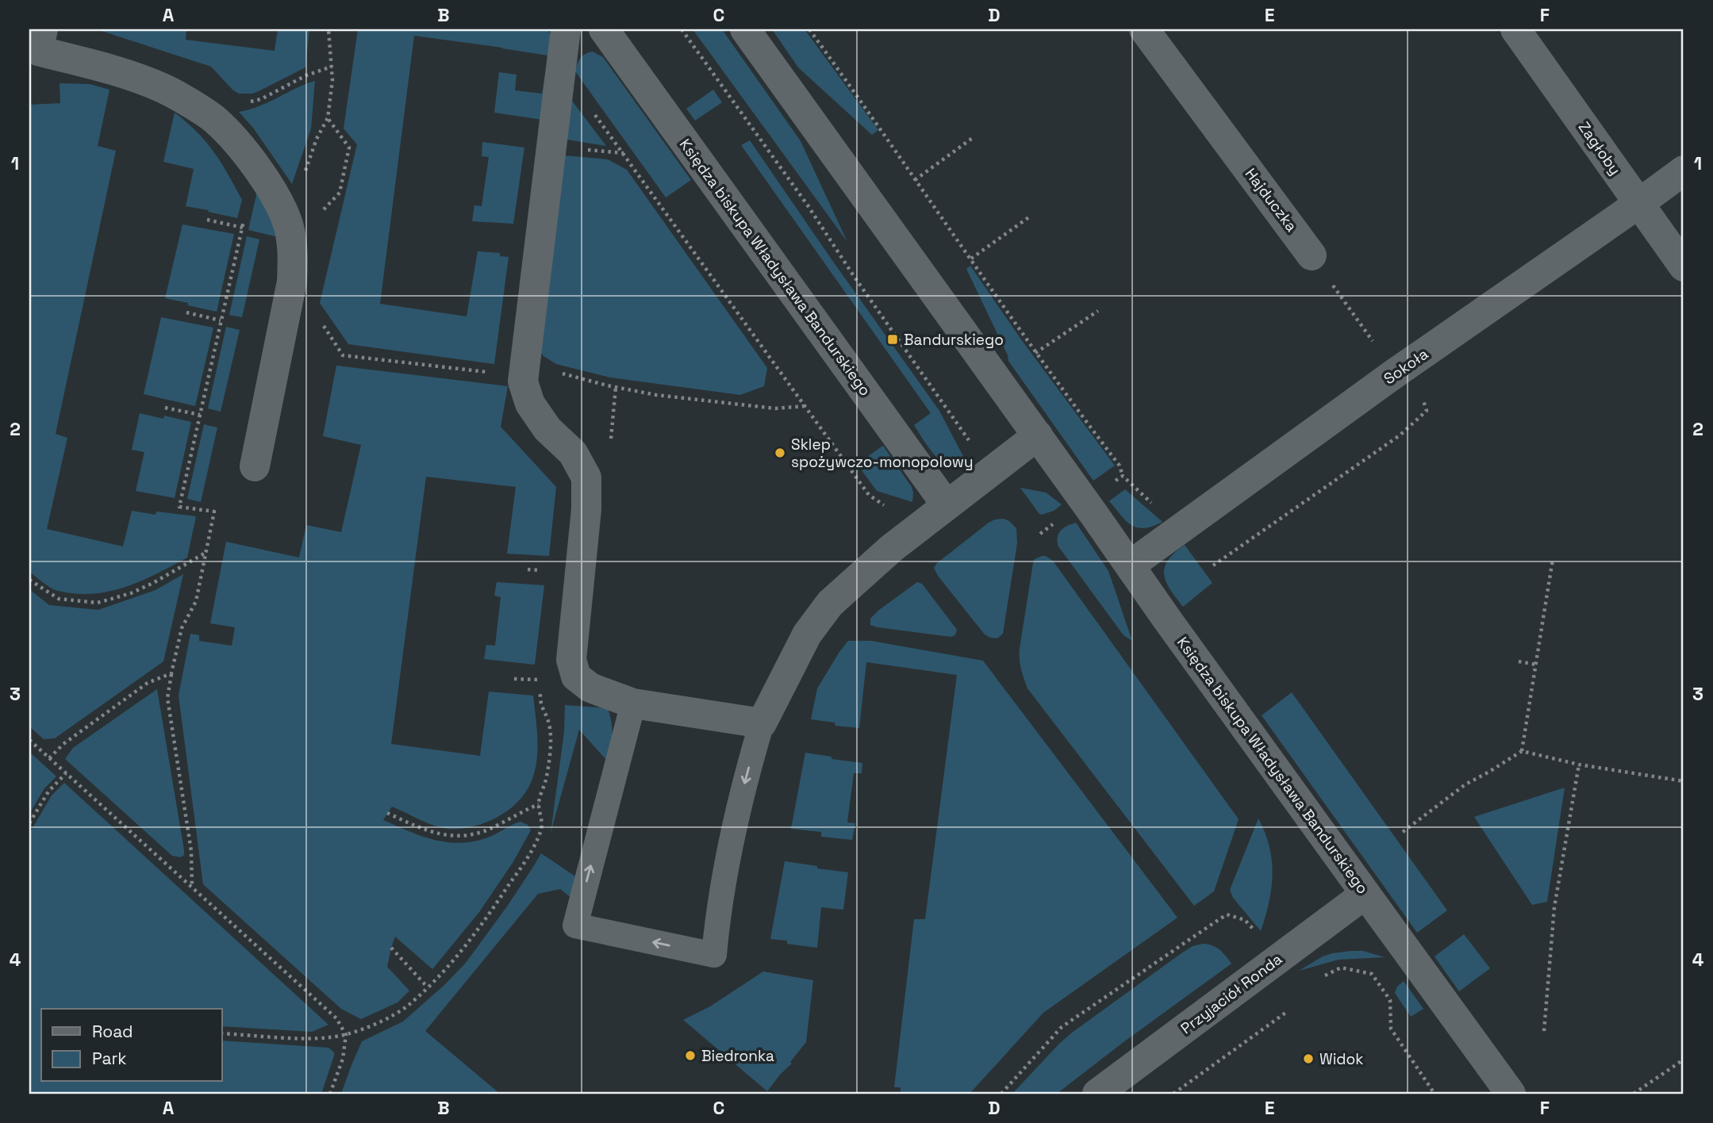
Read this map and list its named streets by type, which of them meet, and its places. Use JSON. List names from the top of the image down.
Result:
{
  "streets": {
    "street": [
      "Zagłoby",
      "Hajduczka",
      "Księdza biskupa Władysława Bandurskiego",
      "Sokoła",
      "Przyjaciół Ronda"
    ]
  },
  "crossings": [
    ["Zagłoby", "Sokoła"],
    ["Księdza biskupa Władysława Bandurskiego", "Sokoła"],
    ["Księdza biskupa Władysława Bandurskiego", "Przyjaciół Ronda"]
  ],
  "places": {
    "transit": ["Bandurskiego"],
    "other": ["Sklep spożywczo-monopolowy", "Biedronka", "Widok"]
  },
  "legend": ["Road", "Park"],
  "grid": {
    "columns": [
      "A",
      "B",
      "C",
      "D",
      "E",
      "F"
    ],
    "rows": [
      "1",
      "2",
      "3",
      "4"
    ]
  }
}
